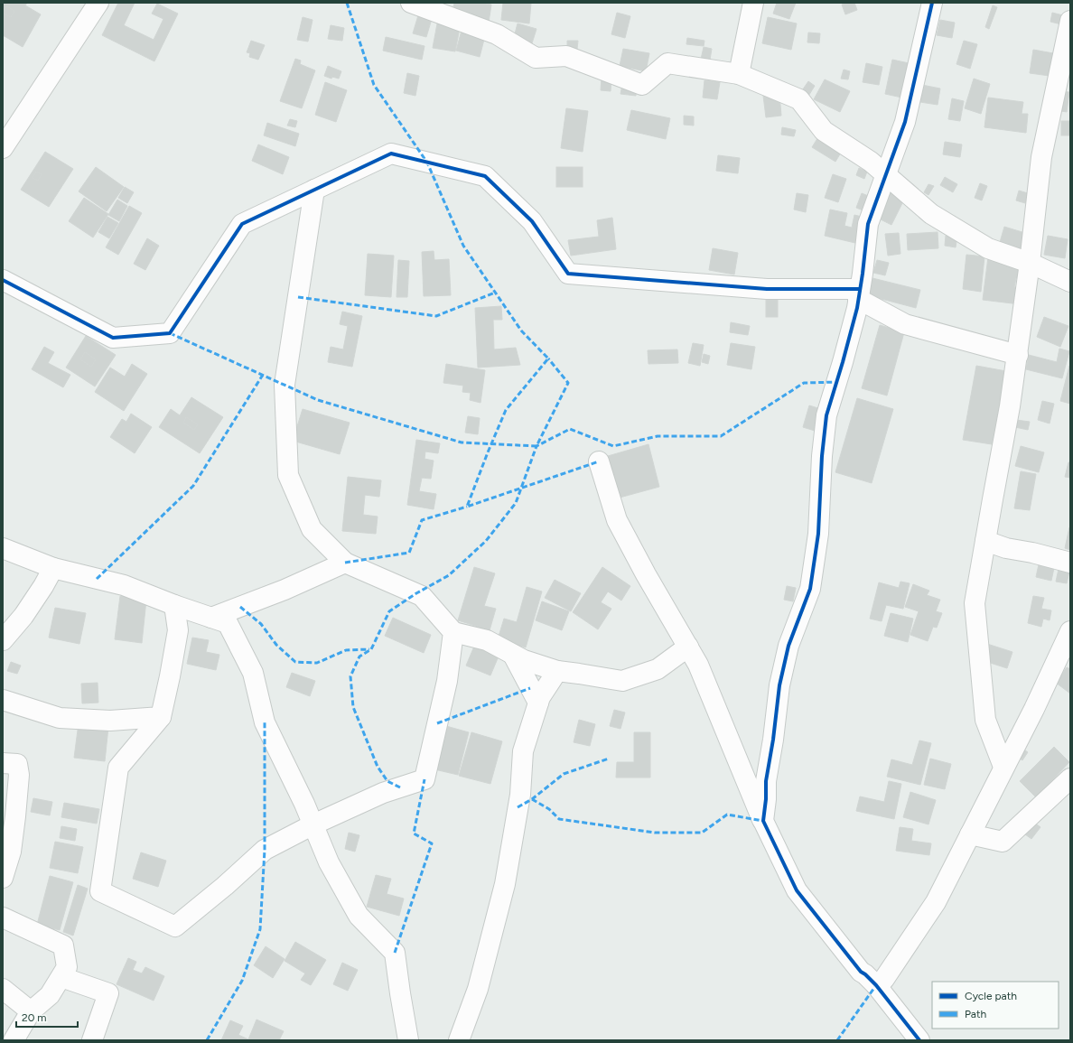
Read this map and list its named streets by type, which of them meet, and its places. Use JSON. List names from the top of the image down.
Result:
{
  "legend": ["Cycle path", "Path"],
  "scale_bar": "20 m"
}
